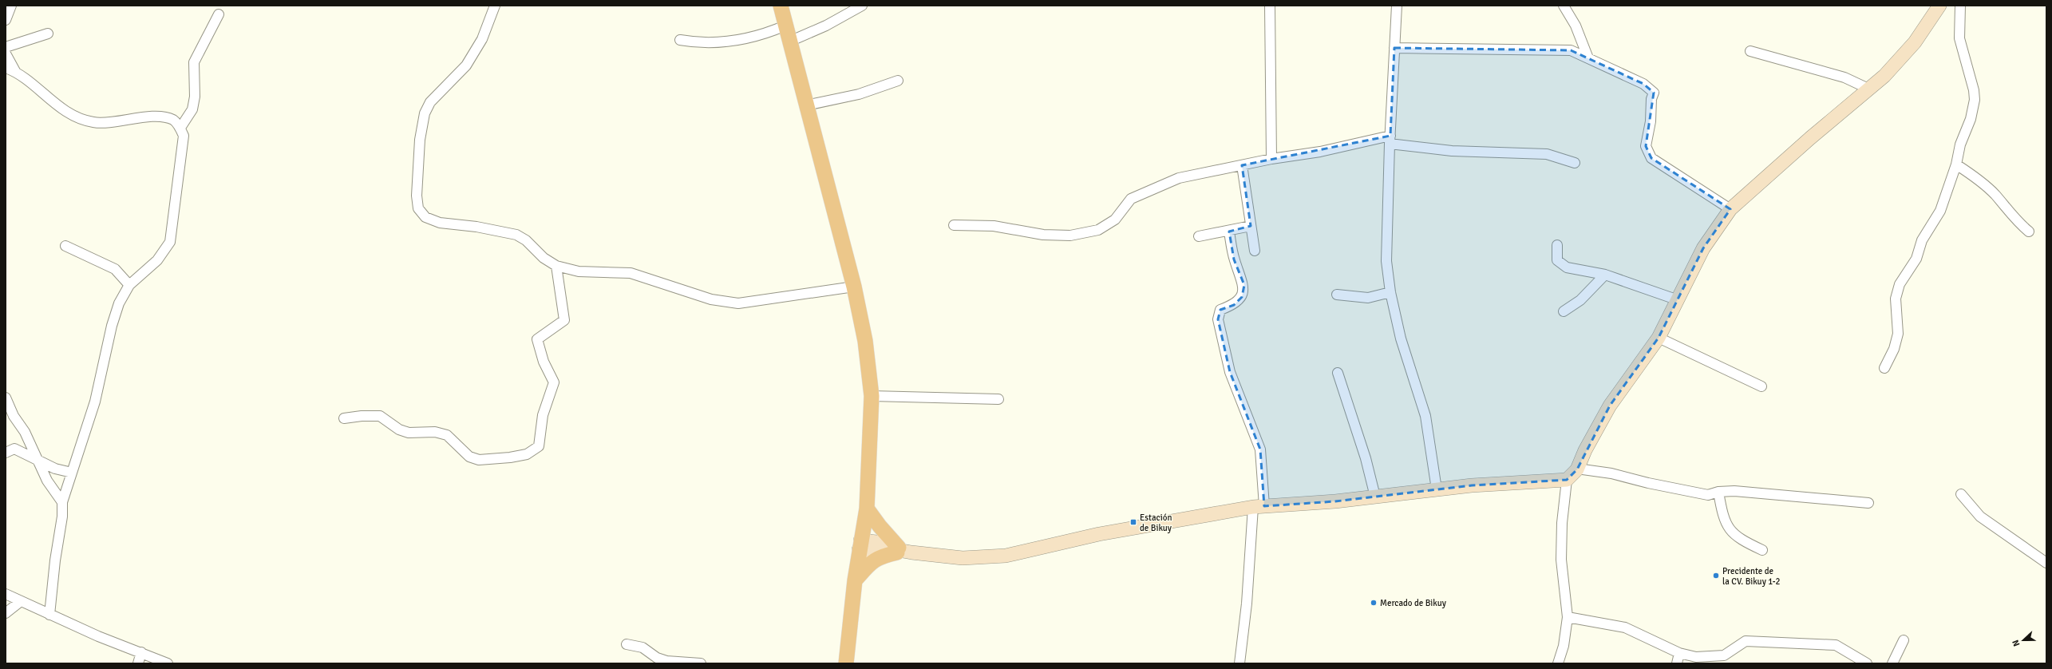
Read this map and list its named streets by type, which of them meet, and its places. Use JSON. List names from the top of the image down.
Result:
{
  "places": {
    "transit": ["Estación de Bikuy"],
    "other": ["Precidente de la CV. Bikuy 1-2", "Mercado de Bikuy"]
  },
  "north": "left"
}
